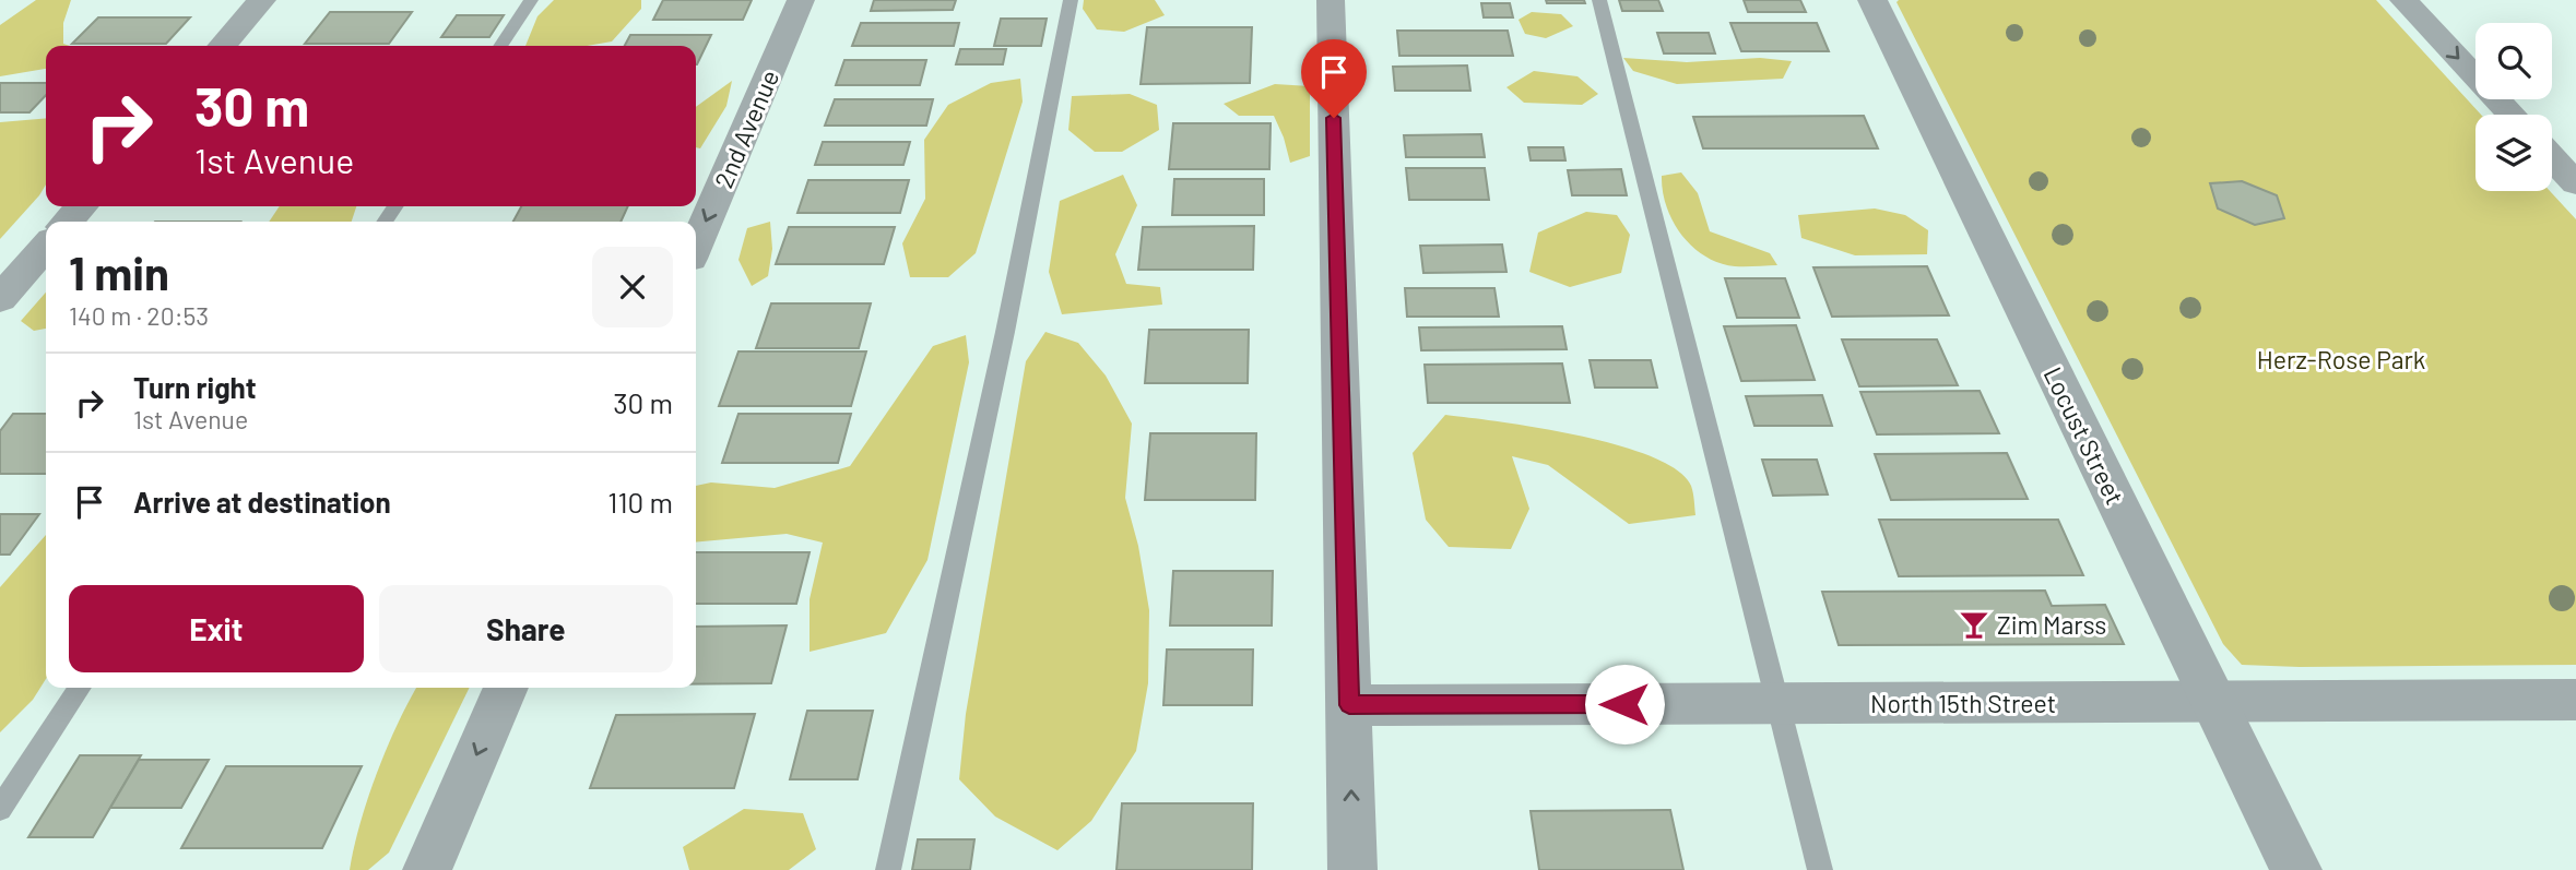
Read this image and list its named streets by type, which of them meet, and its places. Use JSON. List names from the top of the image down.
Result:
{
  "streets": {
    "street": ["2nd Avenue", "Locust Street", "North 15th Street"]
  },
  "crossings": [
    ["Locust Street", "North 15th Street"]
  ],
  "one_way": ["2nd Avenue"],
  "parks": ["Herz-Rose Park"],
  "places": {
    "bar": ["Zim Marss"]
  },
  "page": {
    "turn": ["30 m", "1st Avenue"],
    "heading": ["1 min", "140 m · 20:53"],
    "list": [
      {
        "name": "Turn right",
        "note": "1st Avenue",
        "value": "30 m"
      },
      {
        "name": "Arrive at destination",
        "value": "110 m"
      }
    ],
    "buttons": ["Exit", "Share"]
  }
}
